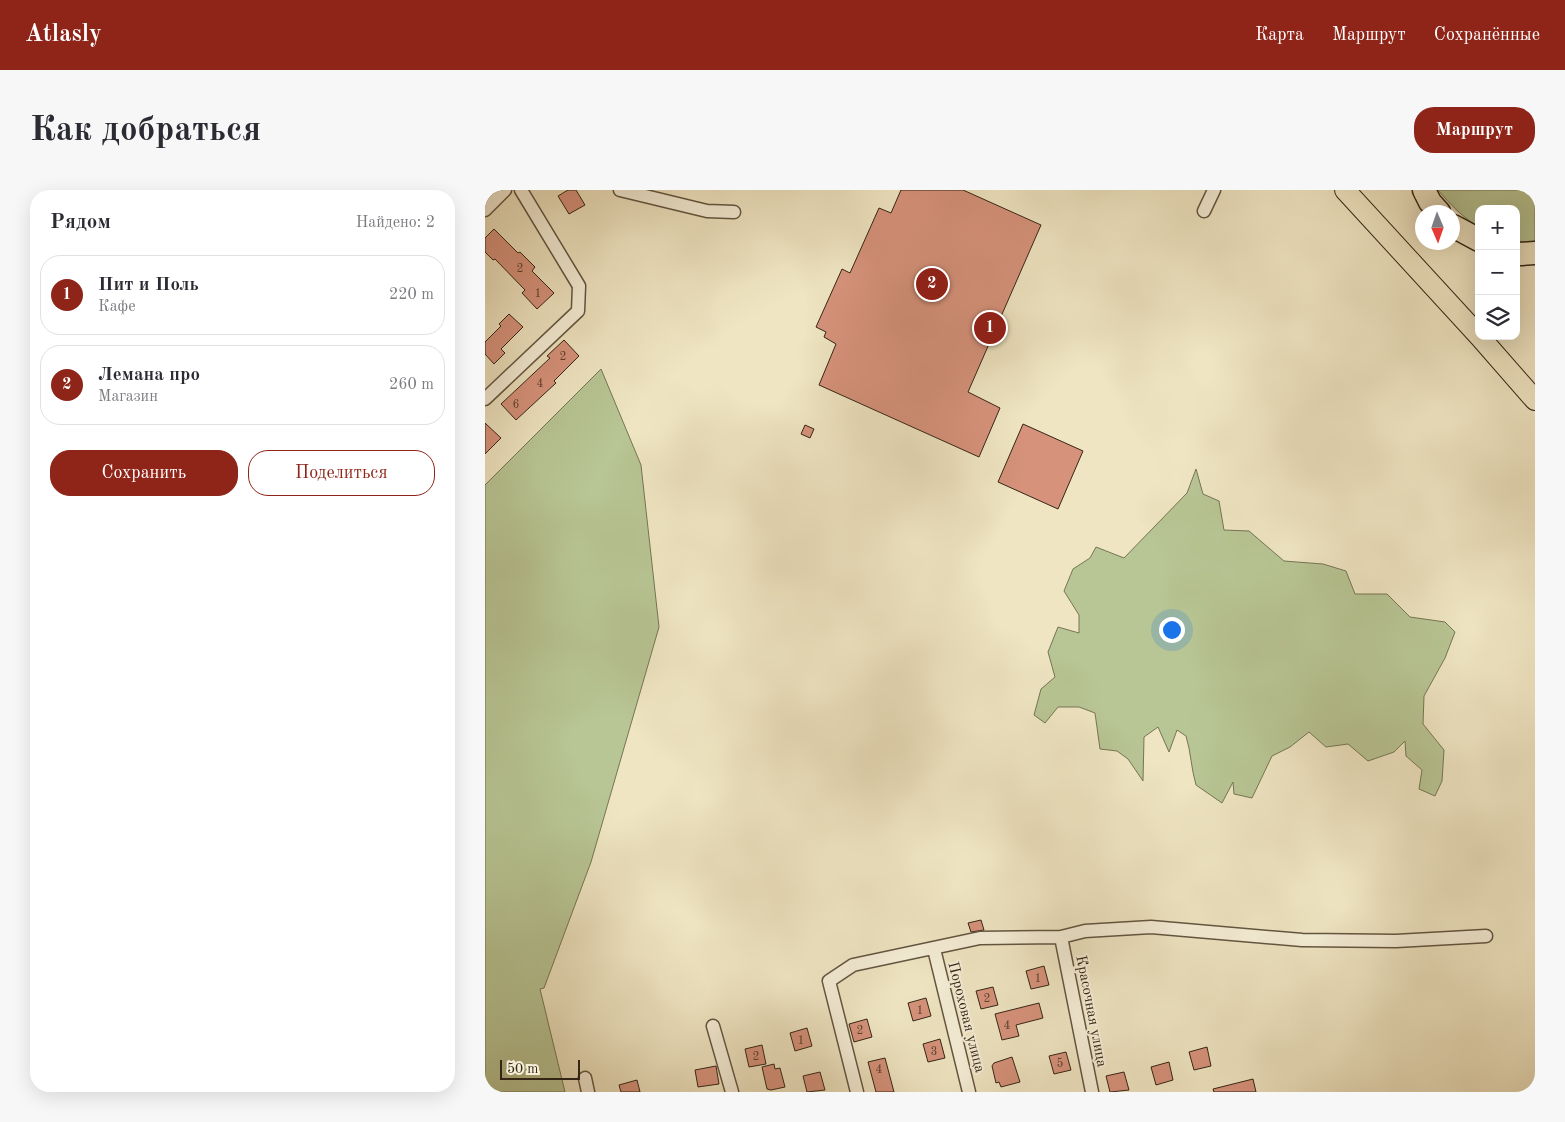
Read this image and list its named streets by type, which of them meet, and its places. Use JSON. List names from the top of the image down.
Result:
{
  "streets": {
    "street": ["Красочная улица", "Пороховая улица"]
  },
  "house_numbers": [
    "2",
    "1",
    "2",
    "4",
    "6",
    "1",
    "2",
    "1",
    "4",
    "2",
    "1",
    "3",
    "2",
    "5",
    "4"
  ],
  "scale_bar": "50 m",
  "north": "bottom",
  "page": {
    "header": "Atlasly",
    "nav": ["Карта", "Маршрут", "Сохранённые"],
    "buttons": [
      "Маршрут",
      ["Сохранить", "Поделиться"]
    ],
    "title": "Как добраться",
    "heading": ["Рядом", "Найдено: 2"],
    "map_buttons": ["+", "−"],
    "list": [
      {
        "mark": "1",
        "name": "Пит и Поль",
        "note": "Кафе",
        "value": "220 m"
      },
      {
        "mark": "2",
        "name": "Лемана про",
        "note": "Магазин",
        "value": "260 m"
      }
    ],
    "pins": ["2", "1"],
    "scale": "50 m"
  }
}
